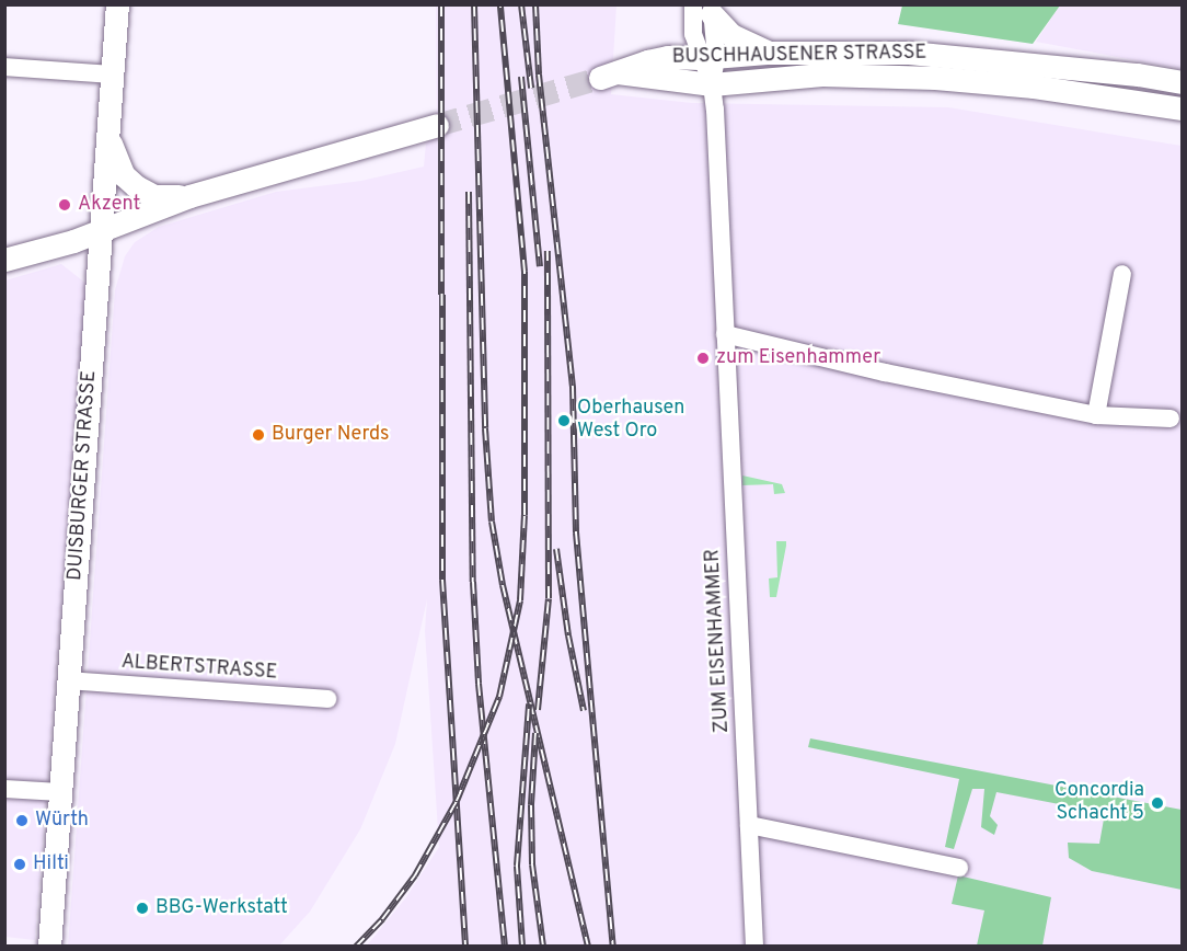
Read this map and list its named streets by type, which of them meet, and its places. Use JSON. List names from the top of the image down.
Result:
{
  "streets": {
    "main road": ["BUSCHHAUSENER STRASSE", "DUISBURGER STRASSE"],
    "street": ["ZUM EISENHAMMER", "ALBERTSTRASSE"]
  },
  "crossings": [
    ["BUSCHHAUSENER STRASSE", "ZUM EISENHAMMER"],
    ["DUISBURGER STRASSE", "ALBERTSTRASSE"]
  ],
  "places": [
    "Akzent",
    "zum Eisenhammer",
    "Oberhausen West Oro",
    "Burger Nerds",
    "Concordia Schacht 5",
    "Würth",
    "Hilti",
    "BBG-Werkstatt"
  ]
}
